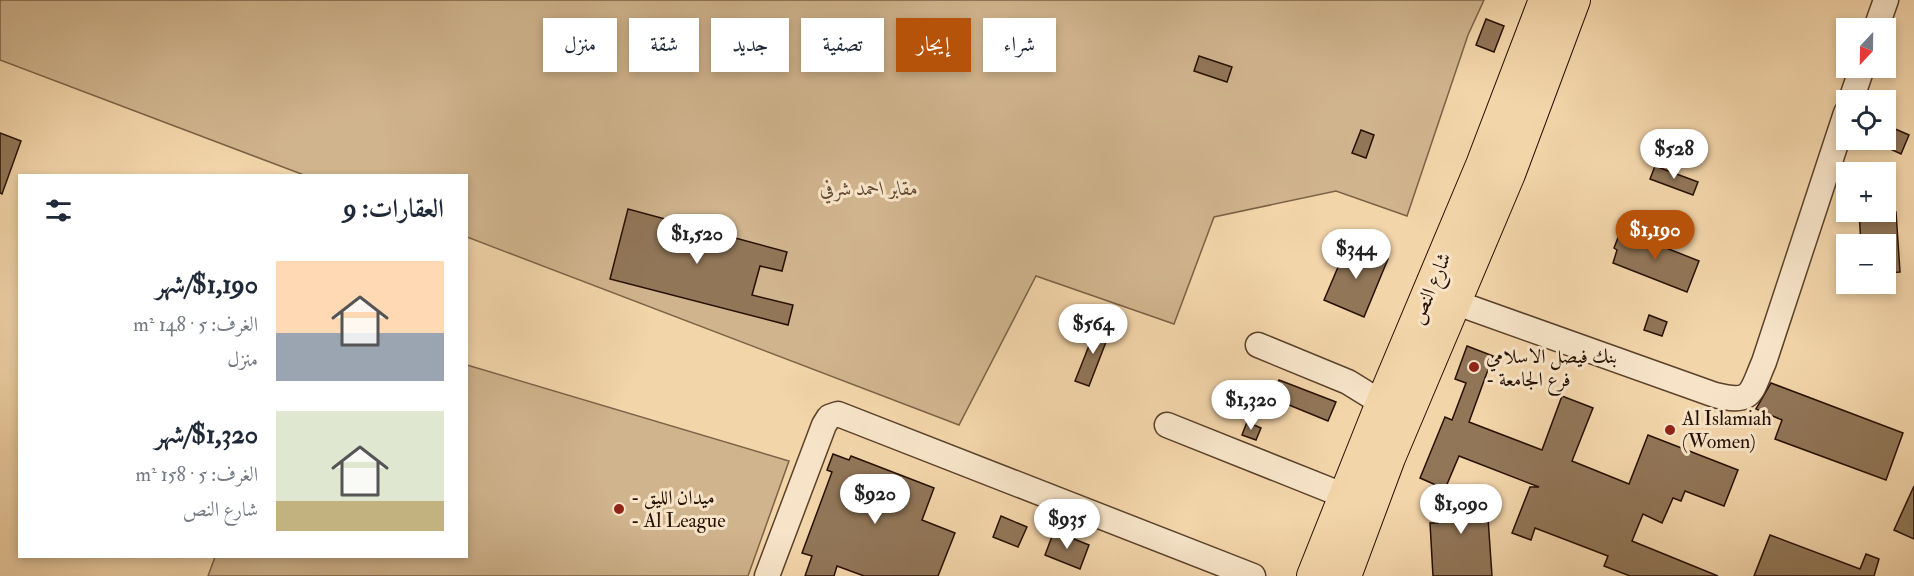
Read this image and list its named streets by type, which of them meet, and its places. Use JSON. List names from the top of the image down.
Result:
{
  "streets": {
    "main road": ["شارع النص"]
  },
  "parks": ["مقابر احمد شرفي"],
  "places": ["بنك فيصل الاسلامي - فرع الجامعة", "Al Islamiah (Women)", "- ميدان الليق - Al League"],
  "north": "bottom",
  "page": {
    "map_buttons": ["+", "−"],
    "chip": [
      "شراء",
      "إيجار",
      "تصفية",
      "جديد",
      "شقة",
      "منزل"
    ],
    "price": [
      "$528",
      "$1,190",
      "$1,520",
      "$344",
      "$564",
      "$1,320",
      "$920",
      "$1,090",
      "$935"
    ],
    "heading": "العقارات: 9",
    "list": [
      {
        "name": "$1,190/شهر",
        "note": "الغرف: 5 · 148 m² · منزل"
      },
      {
        "name": "$1,320/شهر",
        "note": "الغرف: 5 · 158 m² · شارع النص"
      }
    ]
  }
}
